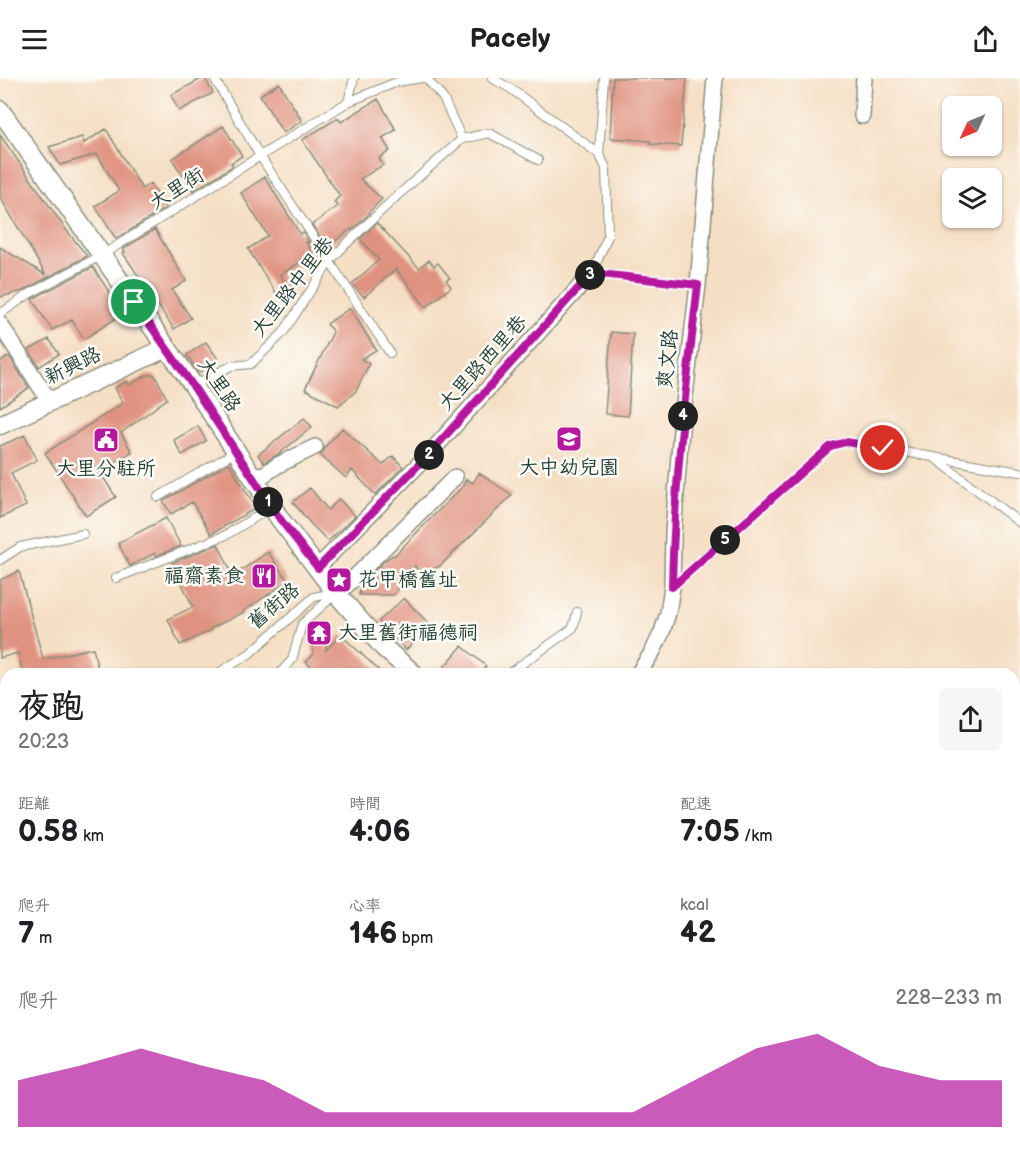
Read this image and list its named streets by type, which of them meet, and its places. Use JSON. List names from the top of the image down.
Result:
{
  "streets": {
    "street": [
      "爽文路",
      "大里路西里巷",
      "新興路",
      "大里路"
    ],
    "lane": ["大里街", "大里路中里巷", "舊街路"]
  },
  "crossings": [
    ["大里街", "大里路"],
    ["大里路中里巷", "大里路"],
    ["大里路西里巷", "大里路"],
    ["新興路", "大里路"],
    ["大里路", "舊街路"]
  ],
  "places": {
    "school or university": ["大中幼兒園"],
    "public building": ["大里分駐所"],
    "restaurant": ["福齋素食"],
    "place": ["花甲橋舊址"],
    "temple": ["大里舊街福德祠"]
  },
  "north": "bottom left",
  "page": {
    "header": "Pacely",
    "pins": [
      "3",
      "4",
      "2",
      "1",
      "5"
    ],
    "heading": ["夜跑", "20:23"],
    "stats": [
      ["距離", "0.58 km"],
      ["時間", "4:06"],
      ["配速", "7:05 /km"],
      ["爬升", "7 m"],
      ["心率", "146 bpm"],
      ["kcal", "42"]
    ],
    "chart": ["爬升", "228–233 m"]
  }
}
